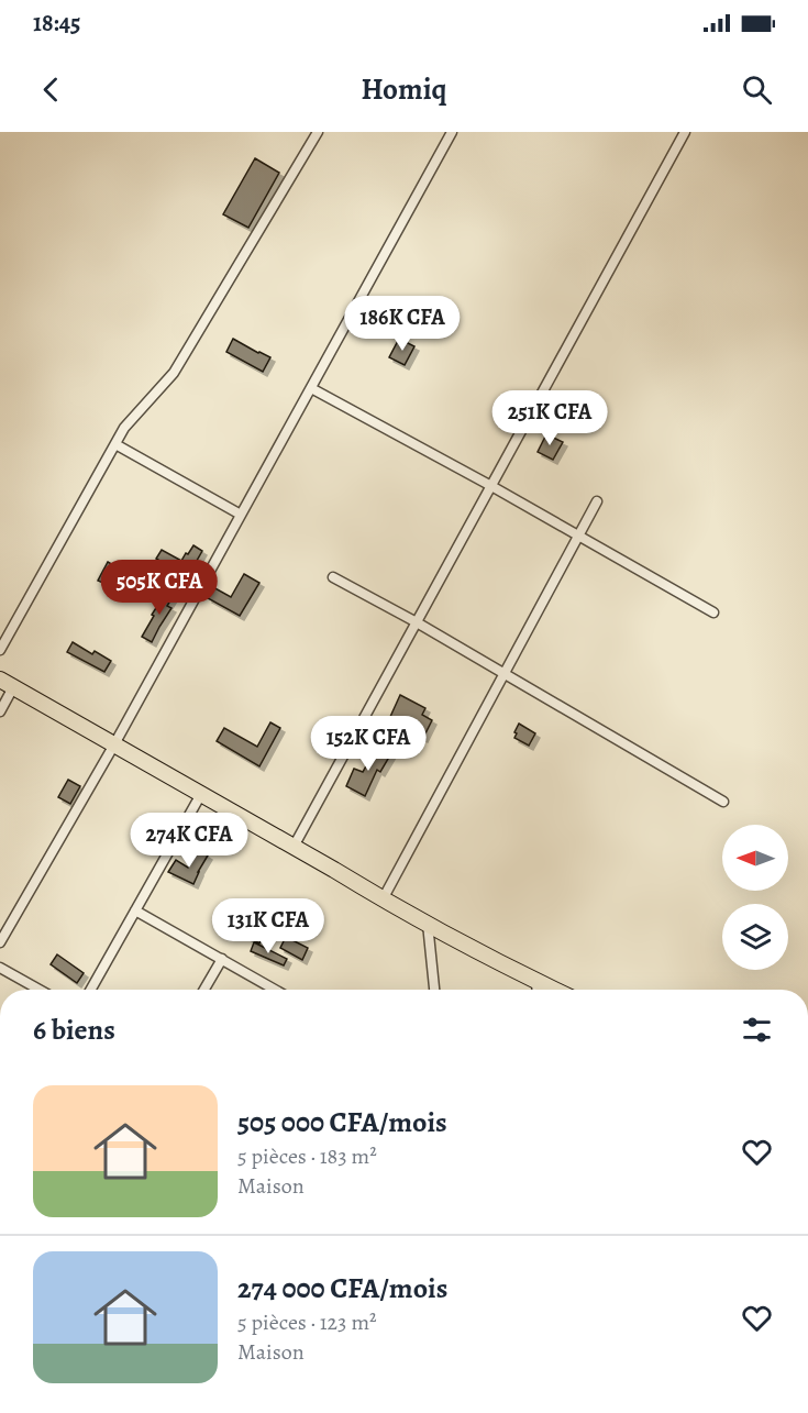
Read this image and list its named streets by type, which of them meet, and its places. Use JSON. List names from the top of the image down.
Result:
{
  "north": "left",
  "page": {
    "status": "18:45",
    "header": "Homiq",
    "price": [
      "186K CFA",
      "251K CFA",
      "505K CFA",
      "152K CFA",
      "274K CFA",
      "131K CFA"
    ],
    "heading": "6 biens",
    "list": [
      {
        "name": "505 000 CFA/mois",
        "note": "5 pièces · 183 m² · Maison"
      },
      {
        "name": "274 000 CFA/mois",
        "note": "5 pièces · 123 m² · Maison"
      }
    ]
  }
}
